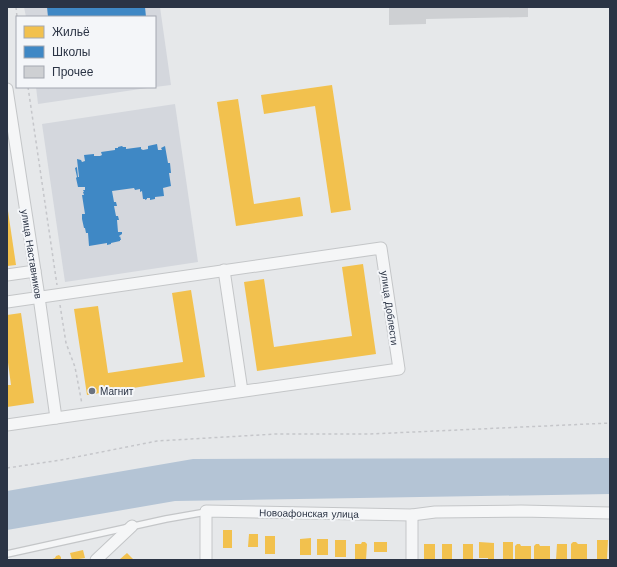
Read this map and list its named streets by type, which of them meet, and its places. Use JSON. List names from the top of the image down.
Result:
{
  "streets": {
    "street": ["улица Наставников", "улица Доблести", "Новоафонская улица"]
  },
  "places": ["Магнит"],
  "legend": ["Жильё", "Школы", "Прочее"]
}
